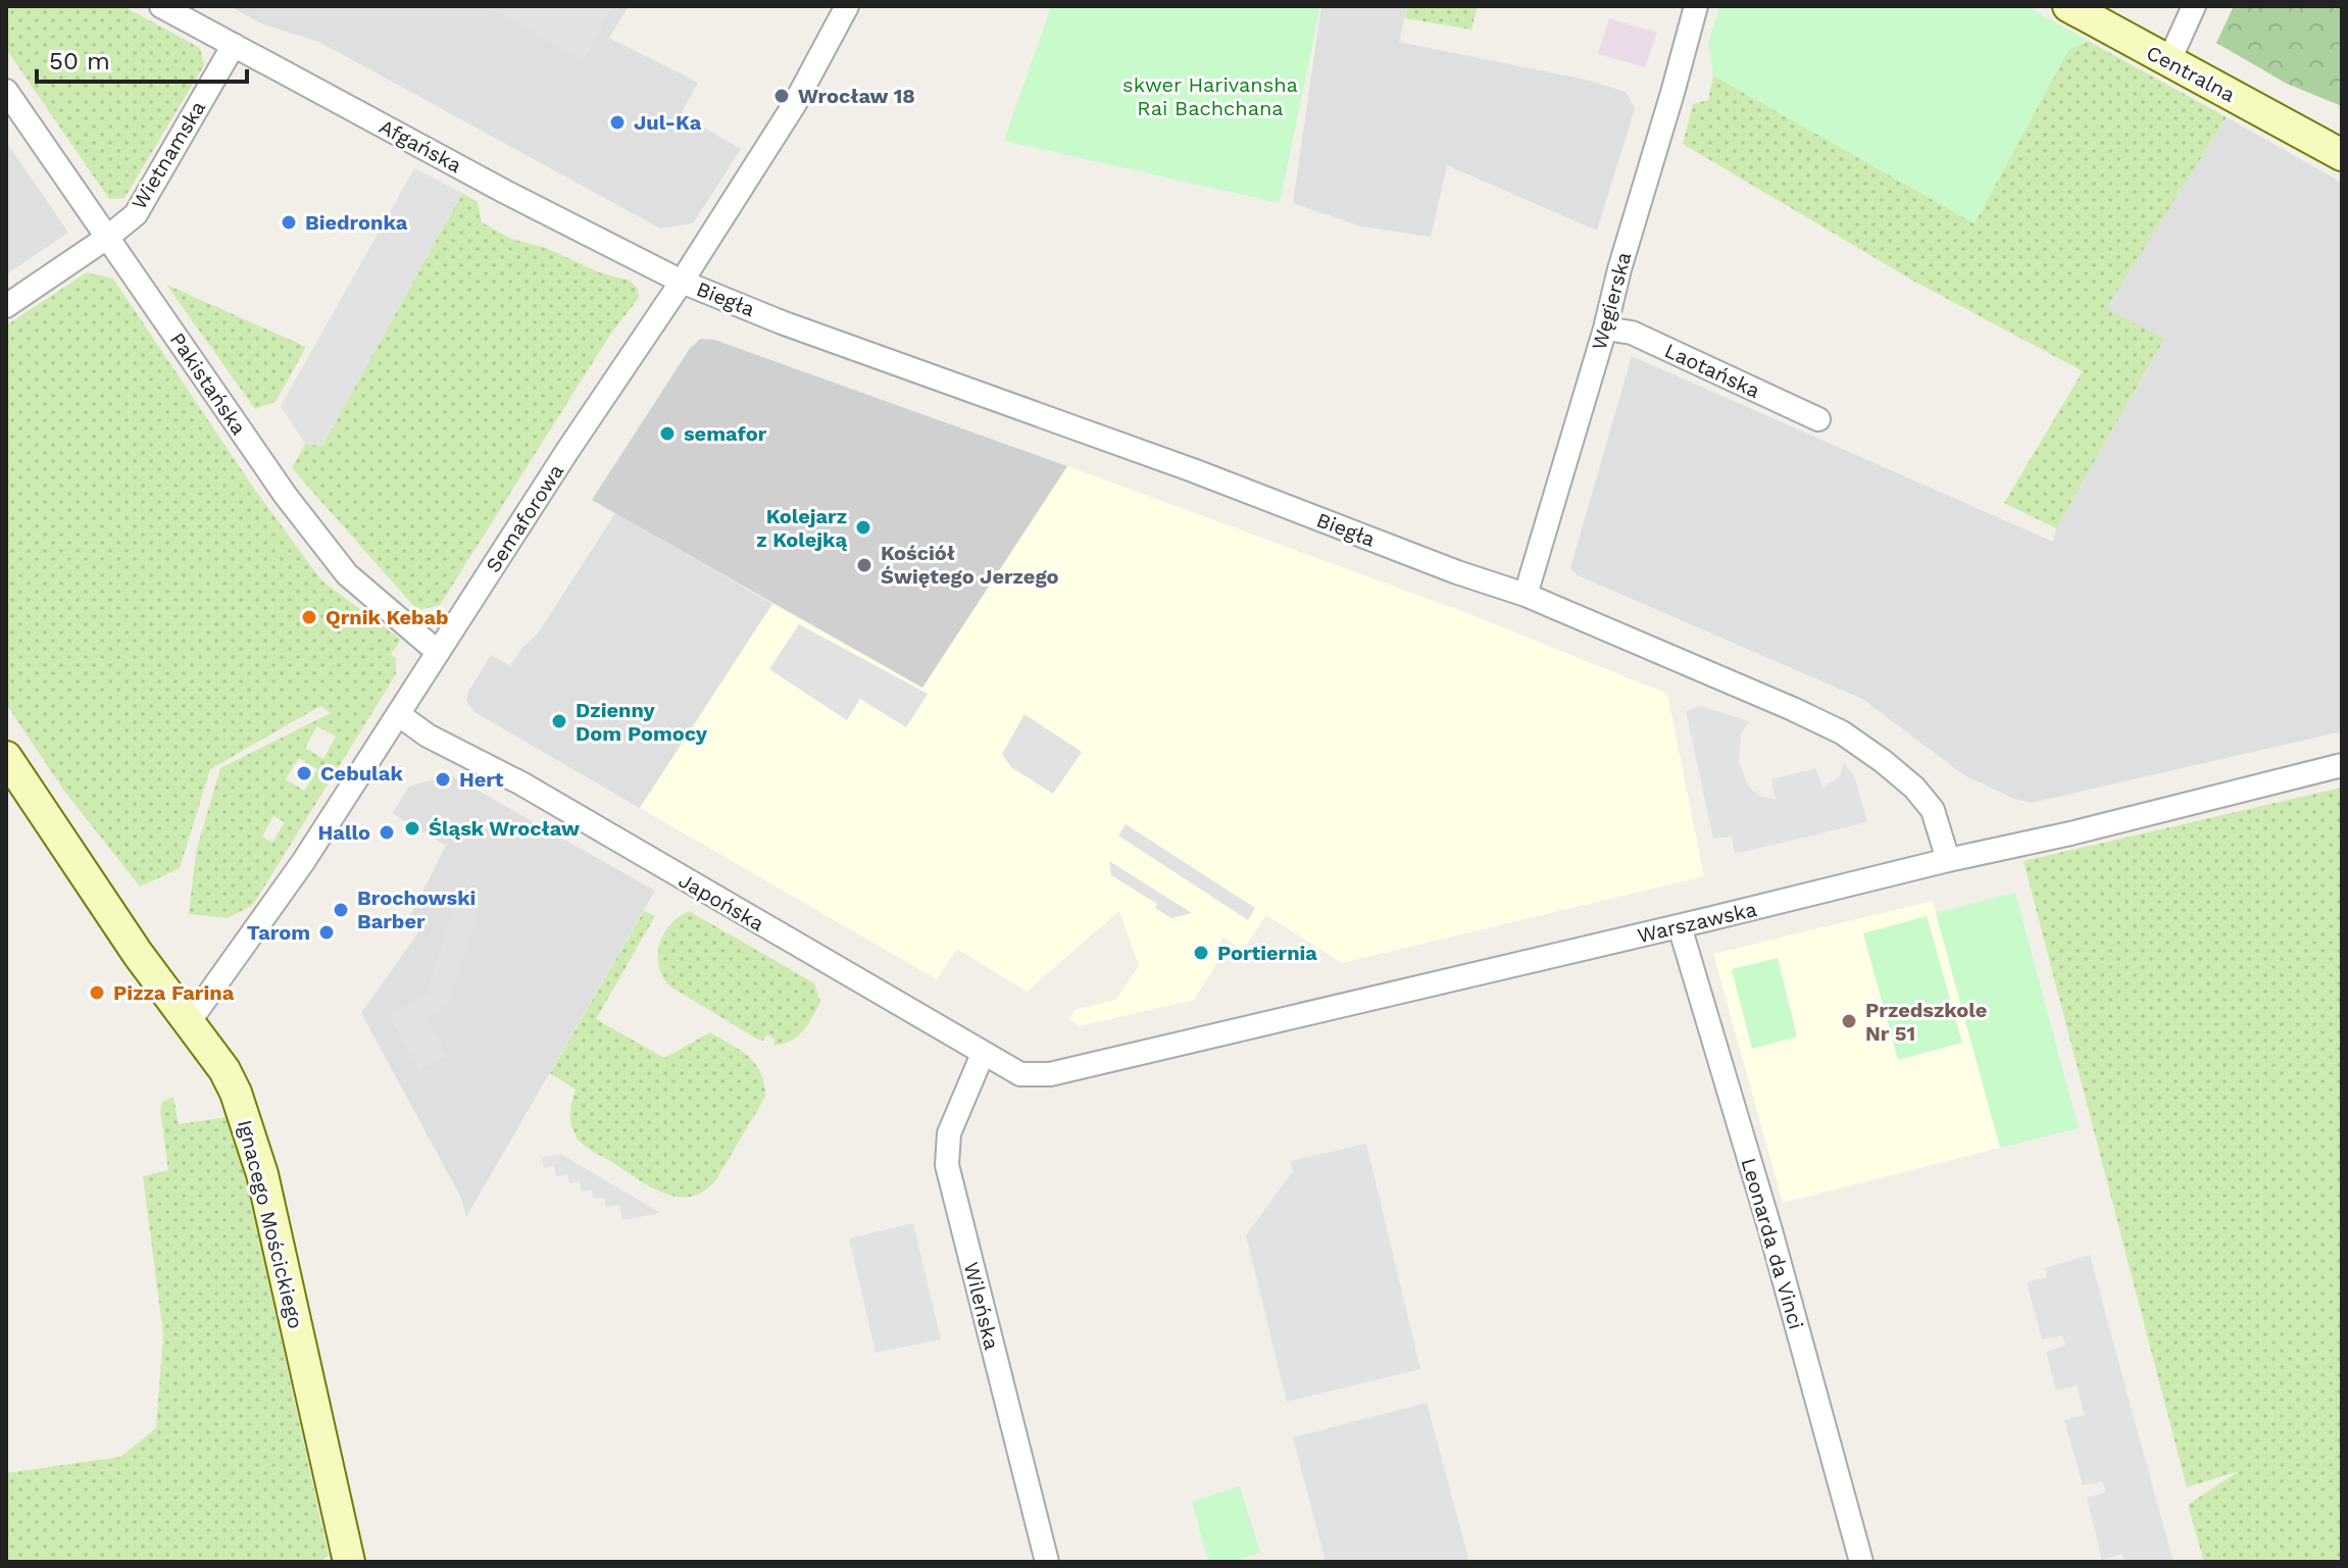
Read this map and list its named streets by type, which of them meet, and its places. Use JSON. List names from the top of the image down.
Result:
{
  "streets": {
    "street": [
      "Centralna",
      "Afgańska",
      "Wietnamska",
      "Biegła",
      "Węgierska",
      "Laotańska",
      "Pakistańska",
      "Semaforowa",
      "Japońska",
      "Warszawska",
      "Ignacego Mościckiego",
      "Leonarda da Vinci",
      "Wileńska"
    ]
  },
  "crossings": [
    ["Afgańska", "Wietnamska"],
    ["Afgańska", "Biegła"],
    ["Afgańska", "Semaforowa"],
    ["Wietnamska", "Pakistańska"],
    ["Biegła", "Węgierska"],
    ["Biegła", "Semaforowa"],
    ["Biegła", "Warszawska"],
    ["Węgierska", "Laotańska"],
    ["Pakistańska", "Semaforowa"],
    ["Semaforowa", "Japońska"],
    ["Semaforowa", "Ignacego Mościckiego"],
    ["Japońska", "Warszawska"],
    ["Japońska", "Wileńska"],
    ["Warszawska", "Leonarda da Vinci"]
  ],
  "parks": ["skwer Harivansha Rai Bachchana"],
  "places": [
    "Wrocław 18",
    "Jul-Ka",
    "Biedronka",
    "semafor",
    "Kolejarz z Kolejką",
    "Kościół Świętego Jerzego",
    "Qrnik Kebab",
    "Dzienny Dom Pomocy",
    "Cebulak",
    "Hert",
    "Śląsk Wrocław",
    "Hallo",
    "Brochowski Barber",
    "Tarom",
    "Portiernia",
    "Pizza Farina",
    "Przedszkole Nr 51"
  ],
  "scale_bar": "50 m"
}
